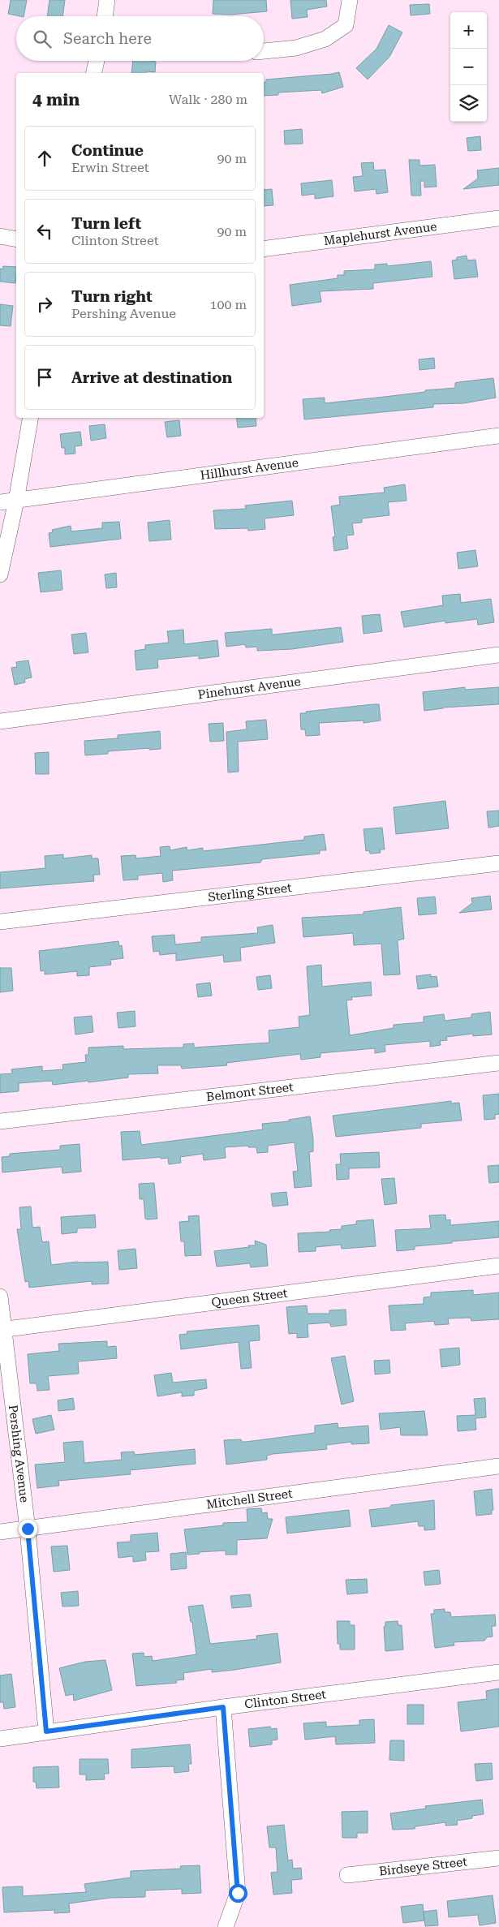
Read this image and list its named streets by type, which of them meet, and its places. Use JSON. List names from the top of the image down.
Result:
{
  "streets": {
    "street": [
      "Maplehurst Avenue",
      "Hillhurst Avenue",
      "Pinehurst Avenue",
      "Sterling Street",
      "Belmont Street",
      "Queen Street",
      "Pershing Avenue",
      "Mitchell Street",
      "Clinton Street",
      "Birdseye Street"
    ]
  },
  "crossings": [
    ["Queen Street", "Pershing Avenue"],
    ["Pershing Avenue", "Mitchell Street"],
    ["Pershing Avenue", "Clinton Street"]
  ],
  "page": {
    "map_buttons": ["+", "−"],
    "search": "Search here",
    "heading": ["4 min", "Walk · 280 m"],
    "list": [
      ["Continue", "Erwin Street", "90 m"],
      ["Turn left", "Clinton Street", "90 m"],
      ["Turn right", "Pershing Avenue", "100 m"],
      "Arrive at destination"
    ]
  }
}
